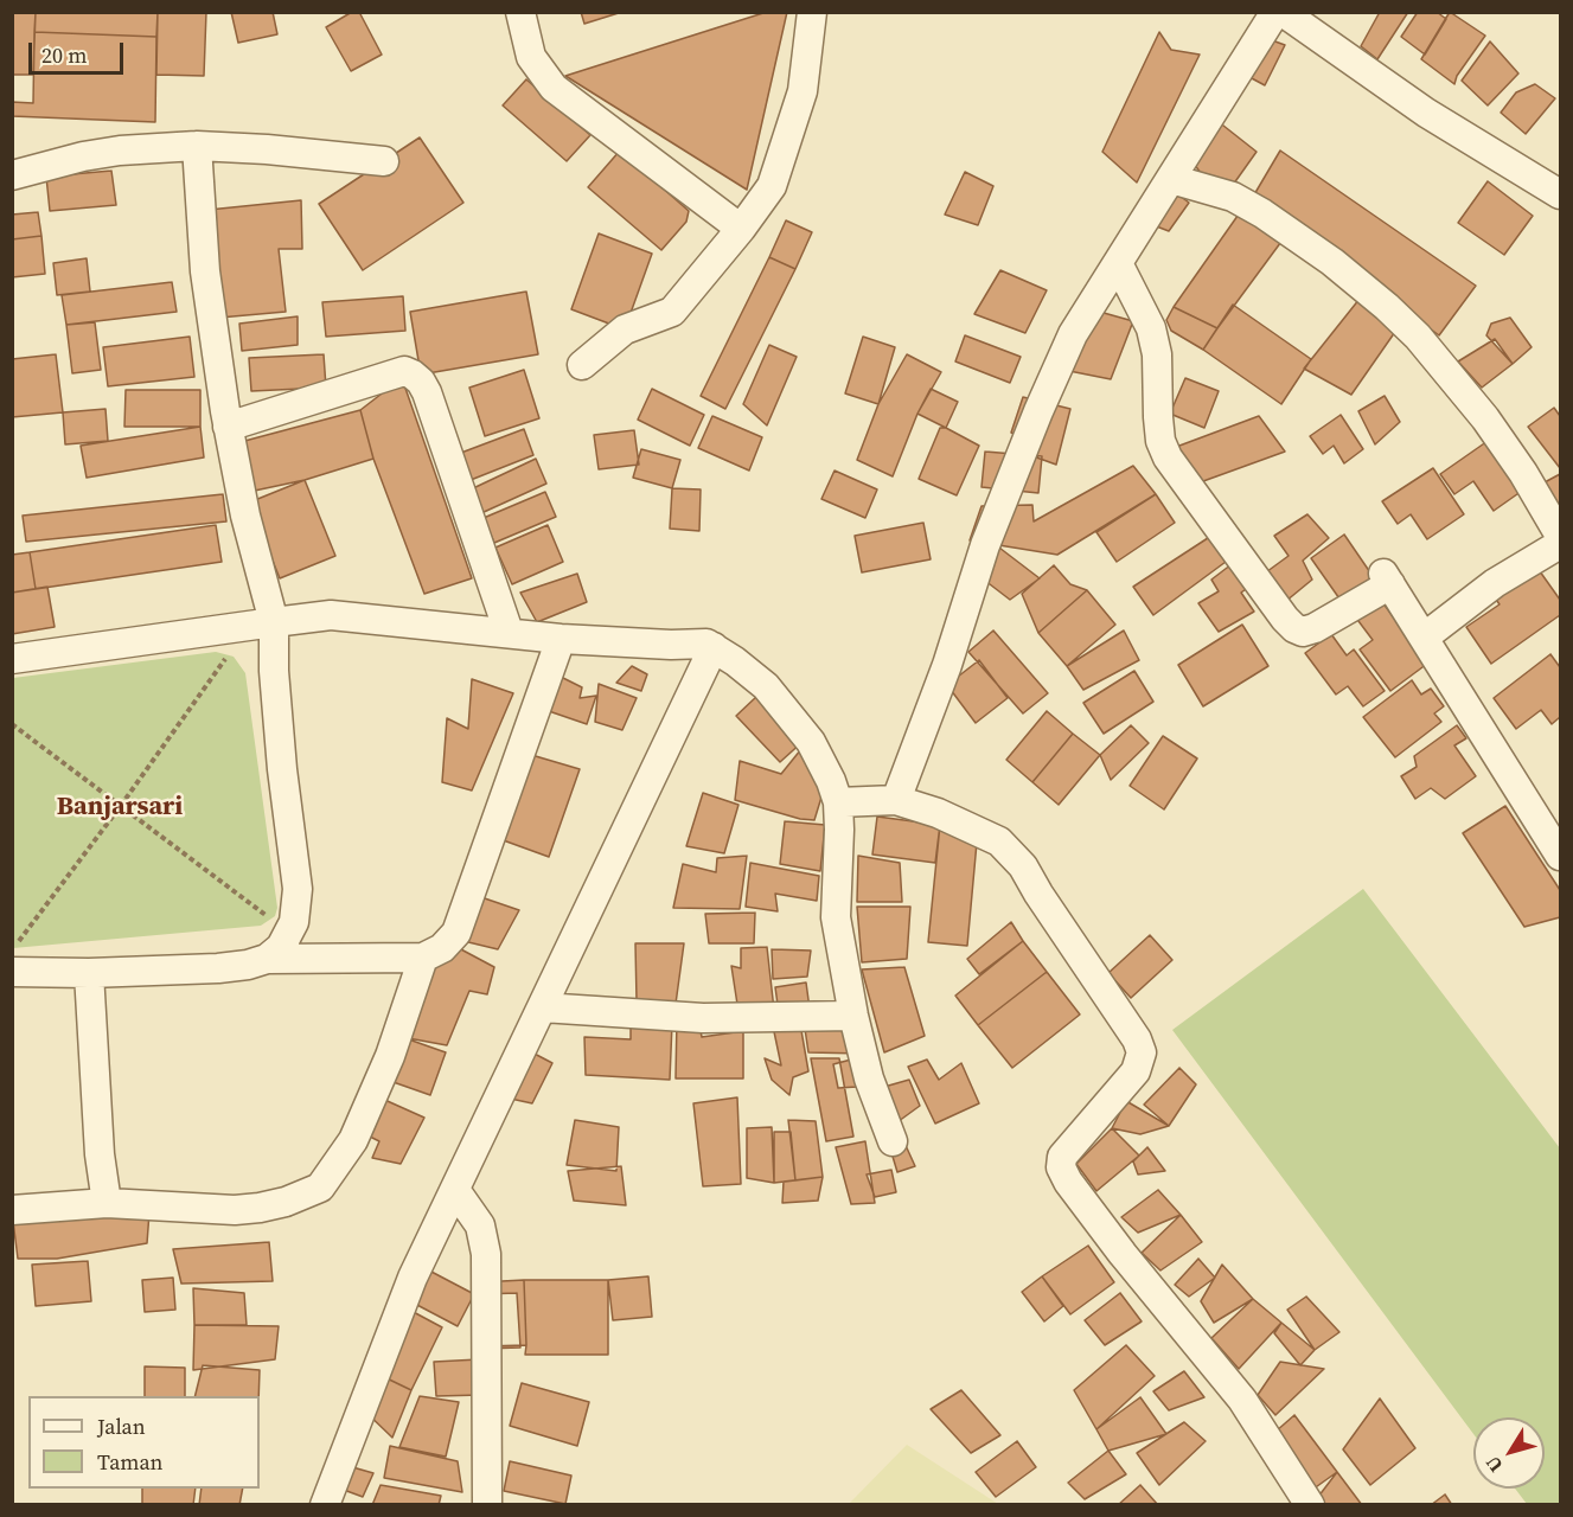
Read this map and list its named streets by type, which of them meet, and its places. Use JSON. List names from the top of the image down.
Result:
{
  "districts": ["Banjarsari"],
  "legend": ["Jalan", "Taman"],
  "scale_bar": "20 m",
  "north": "bottom left"
}
